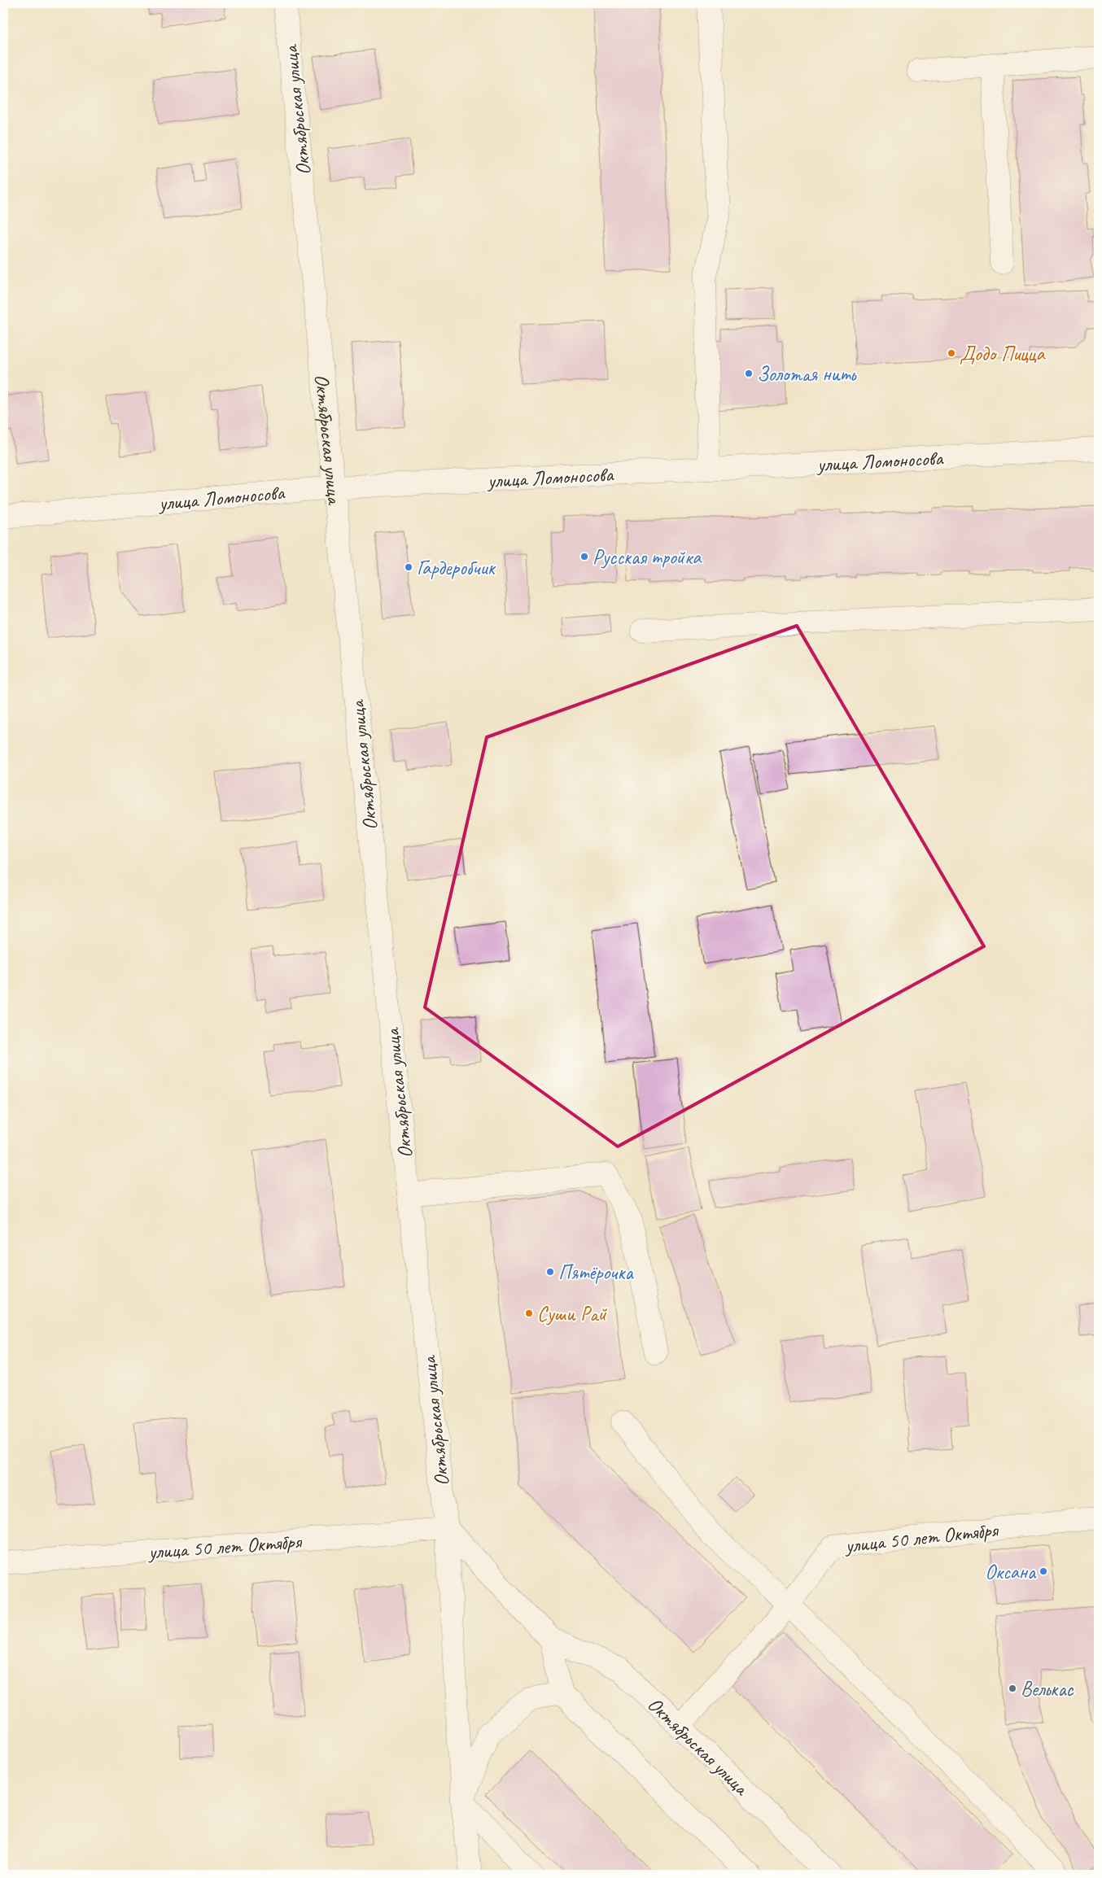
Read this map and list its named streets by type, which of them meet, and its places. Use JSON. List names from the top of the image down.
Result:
{
  "streets": {
    "street": ["Октябрьская улица", "улица Ломоносова", "улица 50 лет Октября"]
  },
  "crossings": [
    ["Октябрьская улица", "улица Ломоносова"],
    ["Октябрьская улица", "улица 50 лет Октября"]
  ],
  "places": [
    "Додо Пицца",
    "Золотая нить",
    "Русская тройка",
    "Гардеробчик",
    "Пятёрочка",
    "Суши Рай",
    "Оксана",
    "Велькас"
  ]
}
